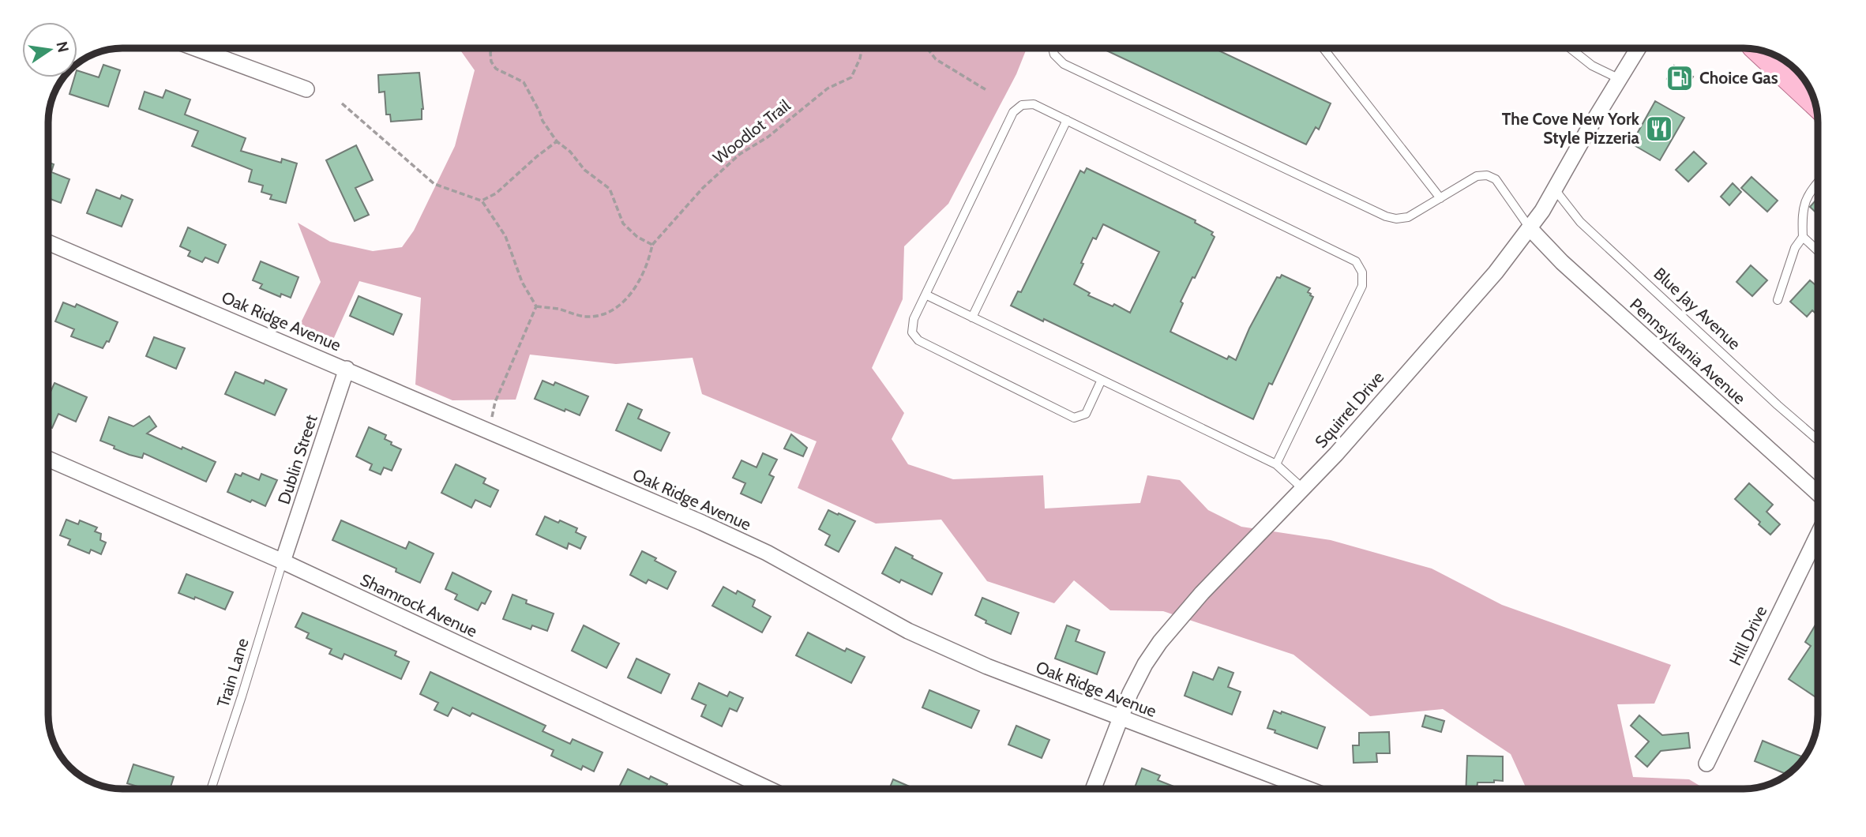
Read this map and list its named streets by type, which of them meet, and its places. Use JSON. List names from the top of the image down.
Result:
{
  "streets": {
    "street": [
      "Oak Ridge Avenue",
      "Pennsylvania Avenue",
      "Squirrel Drive",
      "Dublin Street",
      "Shamrock Avenue",
      "Hill Drive"
    ],
    "lane": ["Blue Jay Avenue", "Train Lane"],
    "path": ["Woodlot Trail"]
  },
  "crossings": [
    ["Blue Jay Avenue", "Squirrel Drive"],
    ["Oak Ridge Avenue", "Squirrel Drive"],
    ["Oak Ridge Avenue", "Dublin Street"],
    ["Pennsylvania Avenue", "Squirrel Drive"],
    ["Dublin Street", "Shamrock Avenue"],
    ["Dublin Street", "Train Lane"],
    ["Shamrock Avenue", "Train Lane"]
  ],
  "places": {
    "fuel station": ["Choice Gas"],
    "restaurant": ["The Cove New York Style Pizzeria"]
  },
  "north": "right"
}
